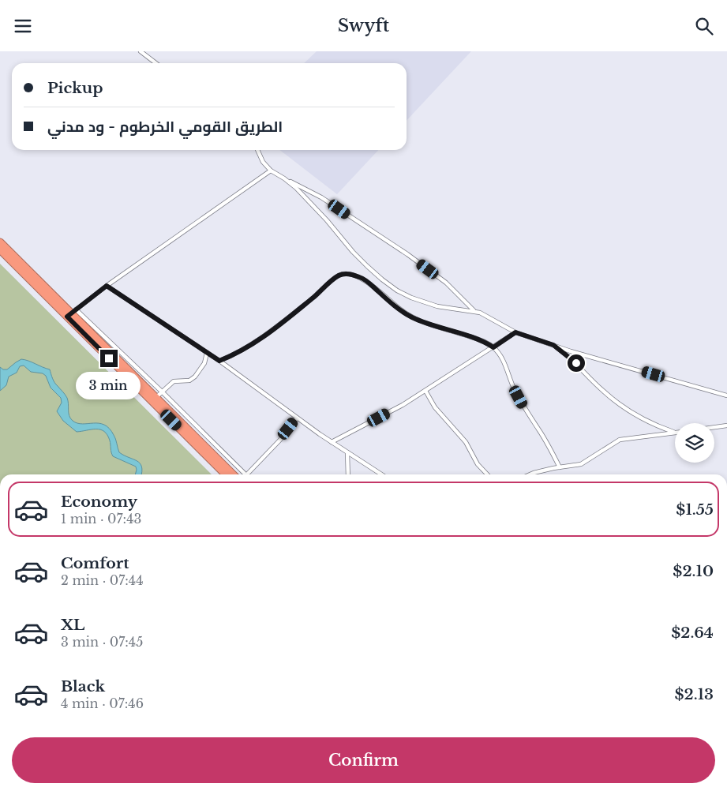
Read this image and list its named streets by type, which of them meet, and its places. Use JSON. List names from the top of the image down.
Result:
{
  "page": {
    "header": "Swyft",
    "banner": ["Pickup", "الطريق القومي الخرطوم - ود مدني"],
    "bubble": "3 min",
    "list": [
      {
        "name": "Economy",
        "note": "1 min · 07:43",
        "value": "$1.55"
      },
      {
        "name": "Comfort",
        "note": "2 min · 07:44",
        "value": "$2.10"
      },
      {
        "name": "XL",
        "note": "3 min · 07:45",
        "value": "$2.64"
      },
      {
        "name": "Black",
        "note": "4 min · 07:46",
        "value": "$2.13"
      }
    ],
    "buttons": "Confirm"
  }
}
